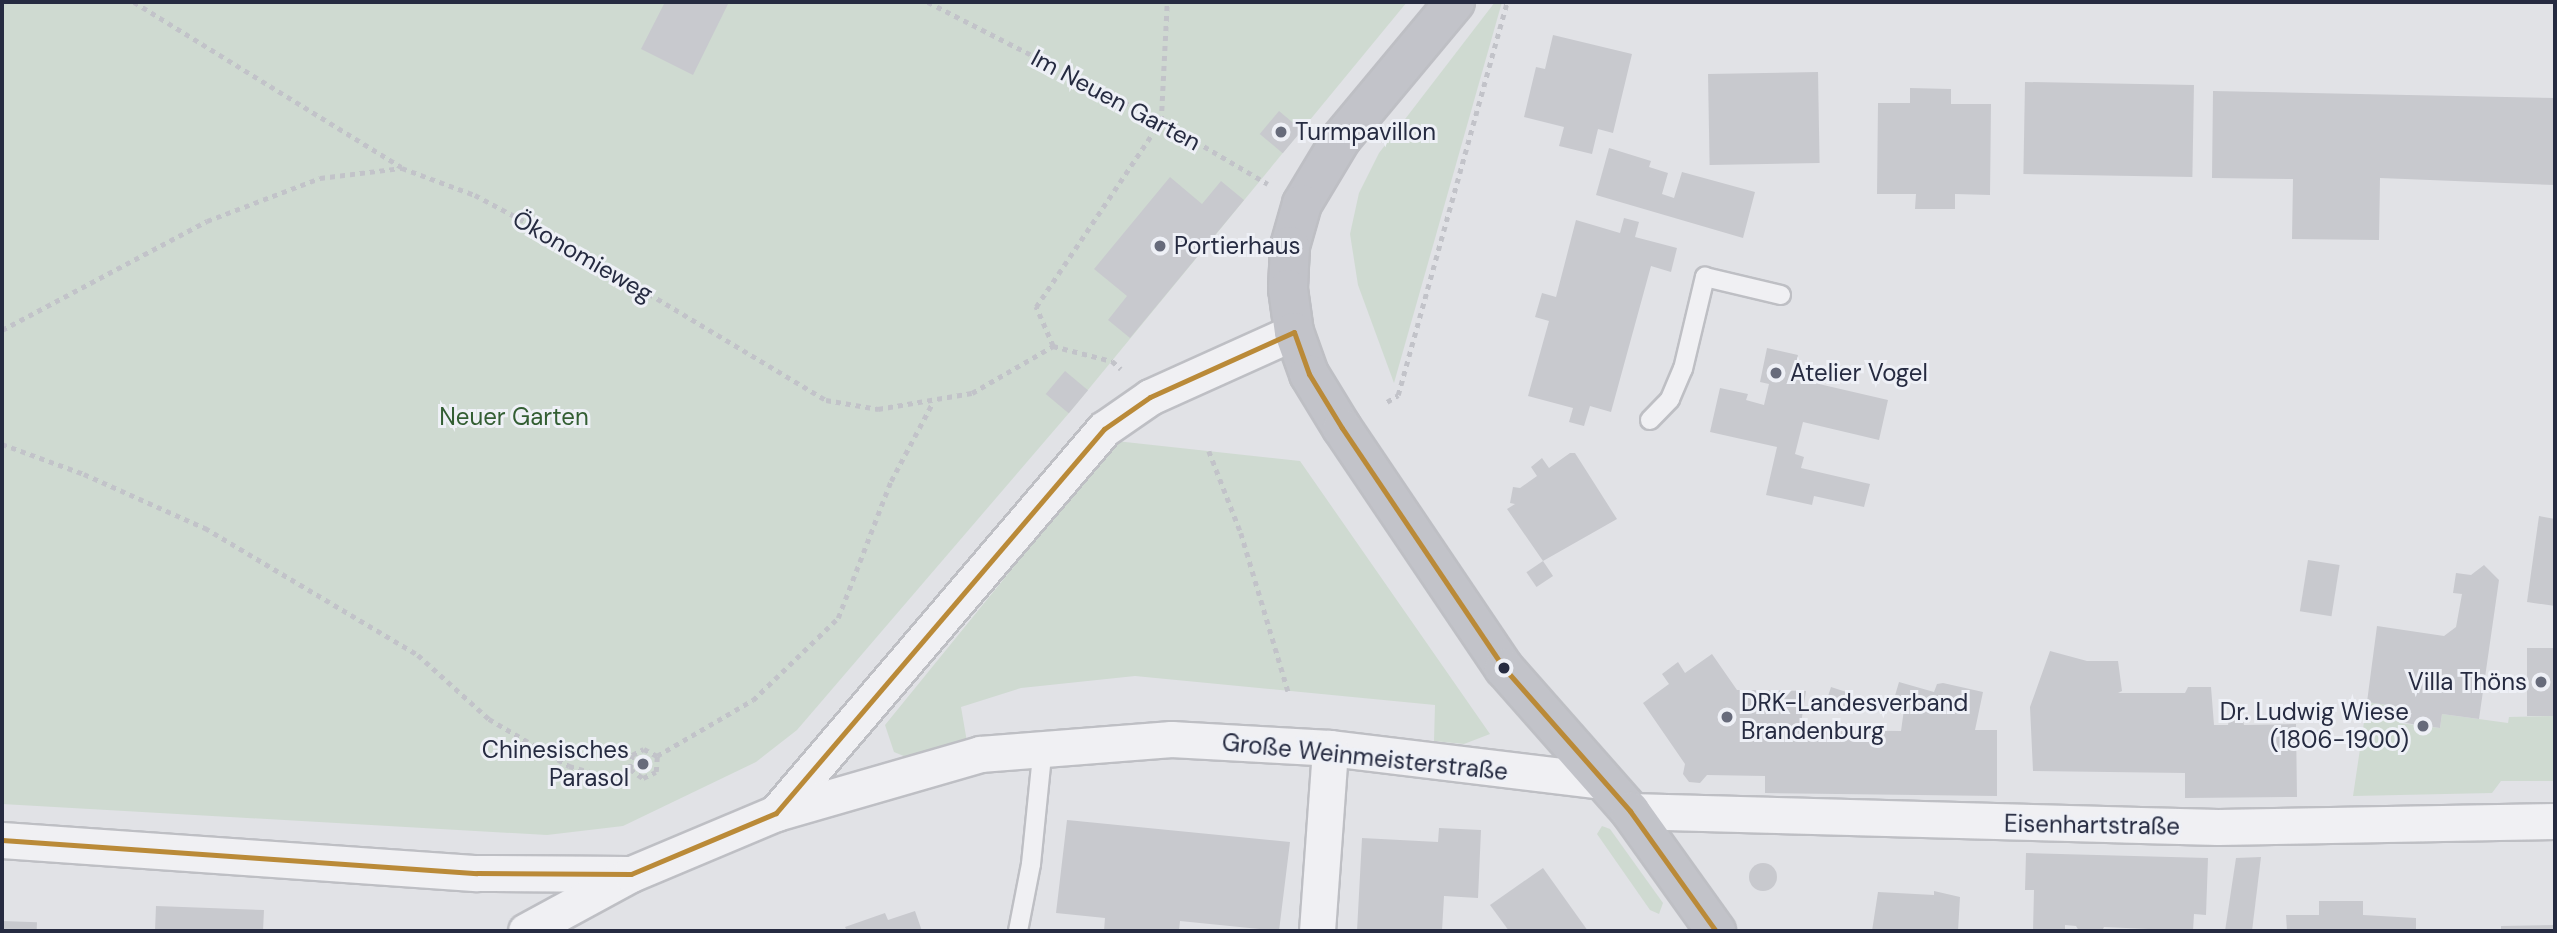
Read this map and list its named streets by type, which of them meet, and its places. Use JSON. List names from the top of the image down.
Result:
{
  "streets": {
    "street": ["Große Weinmeisterstraße", "Eisenhartstraße"],
    "path": ["Im Neuen Garten", "Ökonomieweg"]
  },
  "parks": ["Neuer Garten"],
  "places": [
    "Turmpavillon",
    "Portierhaus",
    "Atelier Vogel",
    "Villa Thöns",
    "DRK-Landesverband Brandenburg",
    "Dr. Ludwig Wiese (1806-1900)",
    "Chinesisches Parasol"
  ]
}
